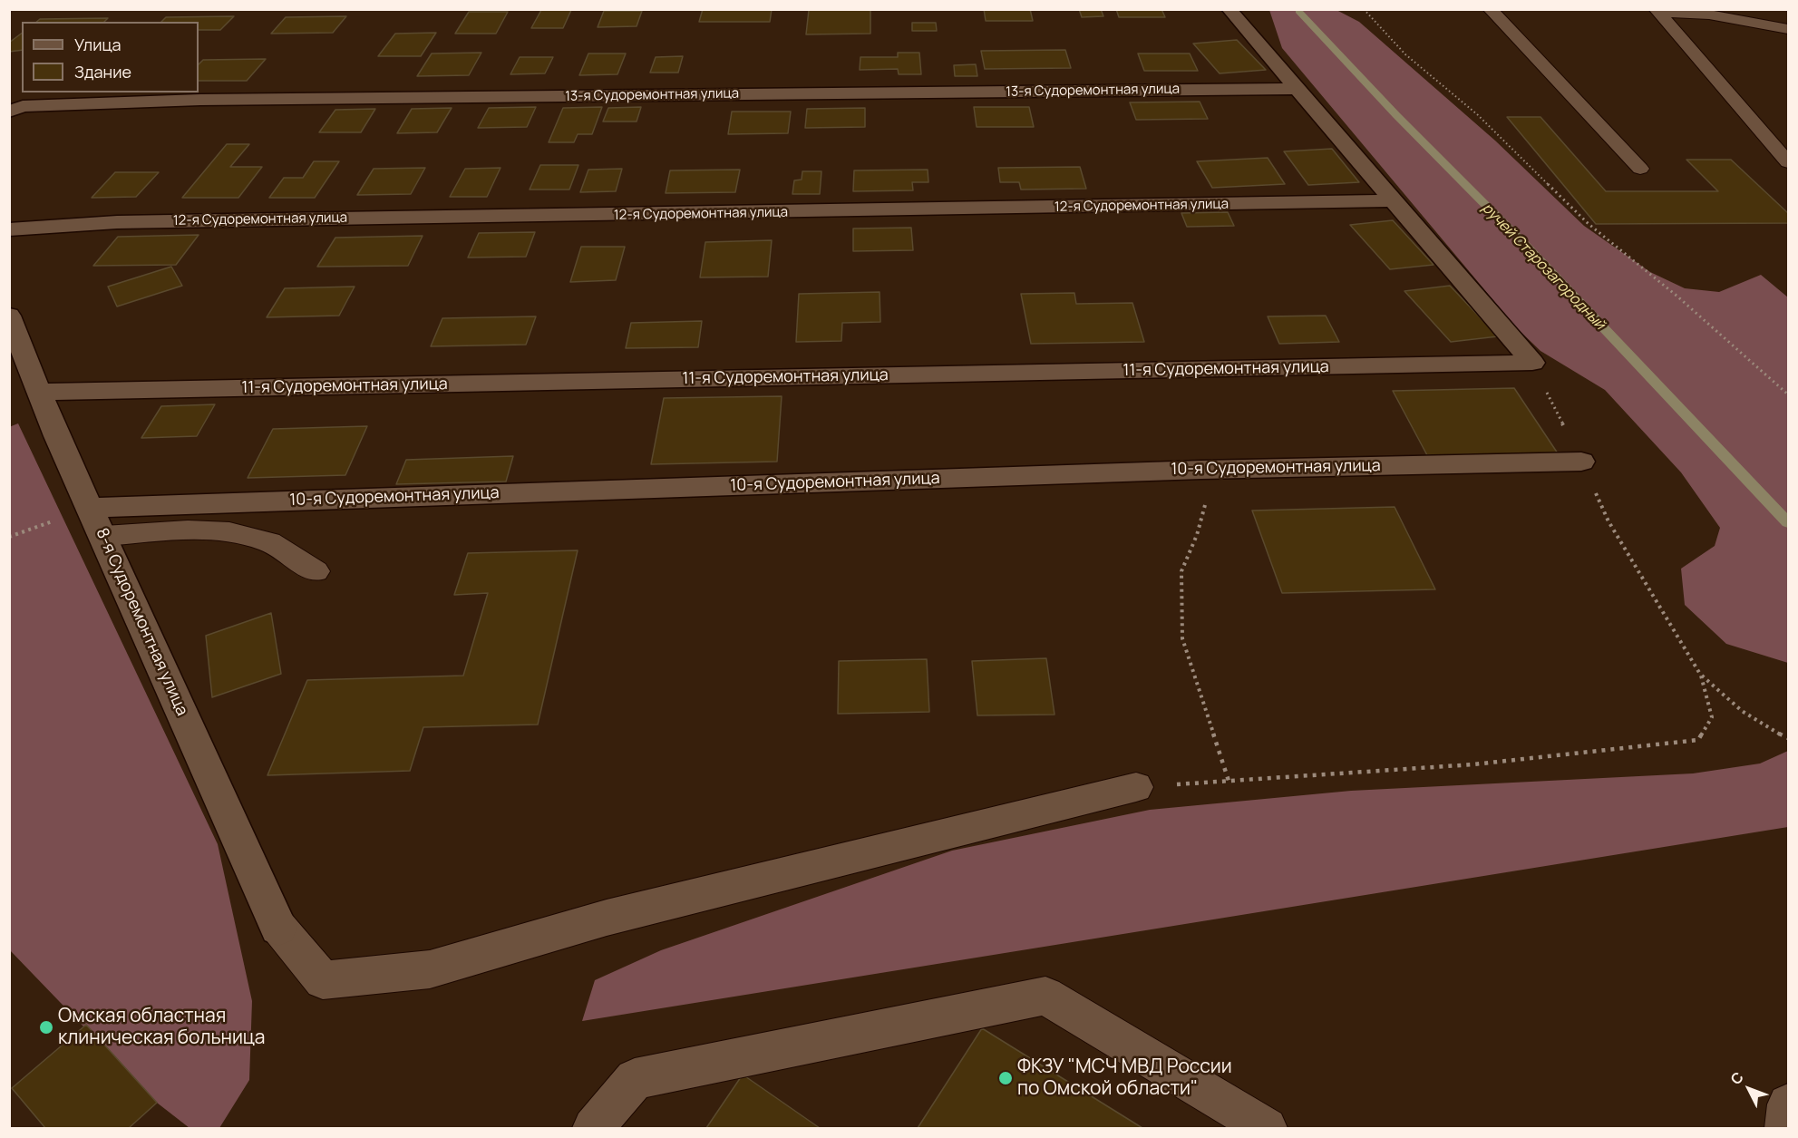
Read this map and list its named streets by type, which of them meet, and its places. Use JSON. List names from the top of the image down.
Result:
{
  "streets": {
    "street": [
      "13-я Судоремонтная улица",
      "12-я Судоремонтная улица",
      "11-я Судоремонтная улица",
      "10-я Судоремонтная улица",
      "8-я Судоремонтная улица"
    ]
  },
  "crossings": [
    ["11-я Судоремонтная улица", "8-я Судоремонтная улица"],
    ["10-я Судоремонтная улица", "8-я Судоремонтная улица"]
  ],
  "water": ["ручей Старозагородный"],
  "places": ["Омская областная клиническая больница", "ФКЗУ \"МСЧ МВД России по Омской области\""],
  "legend": ["Улица", "Здание"],
  "north": "top left"
}
